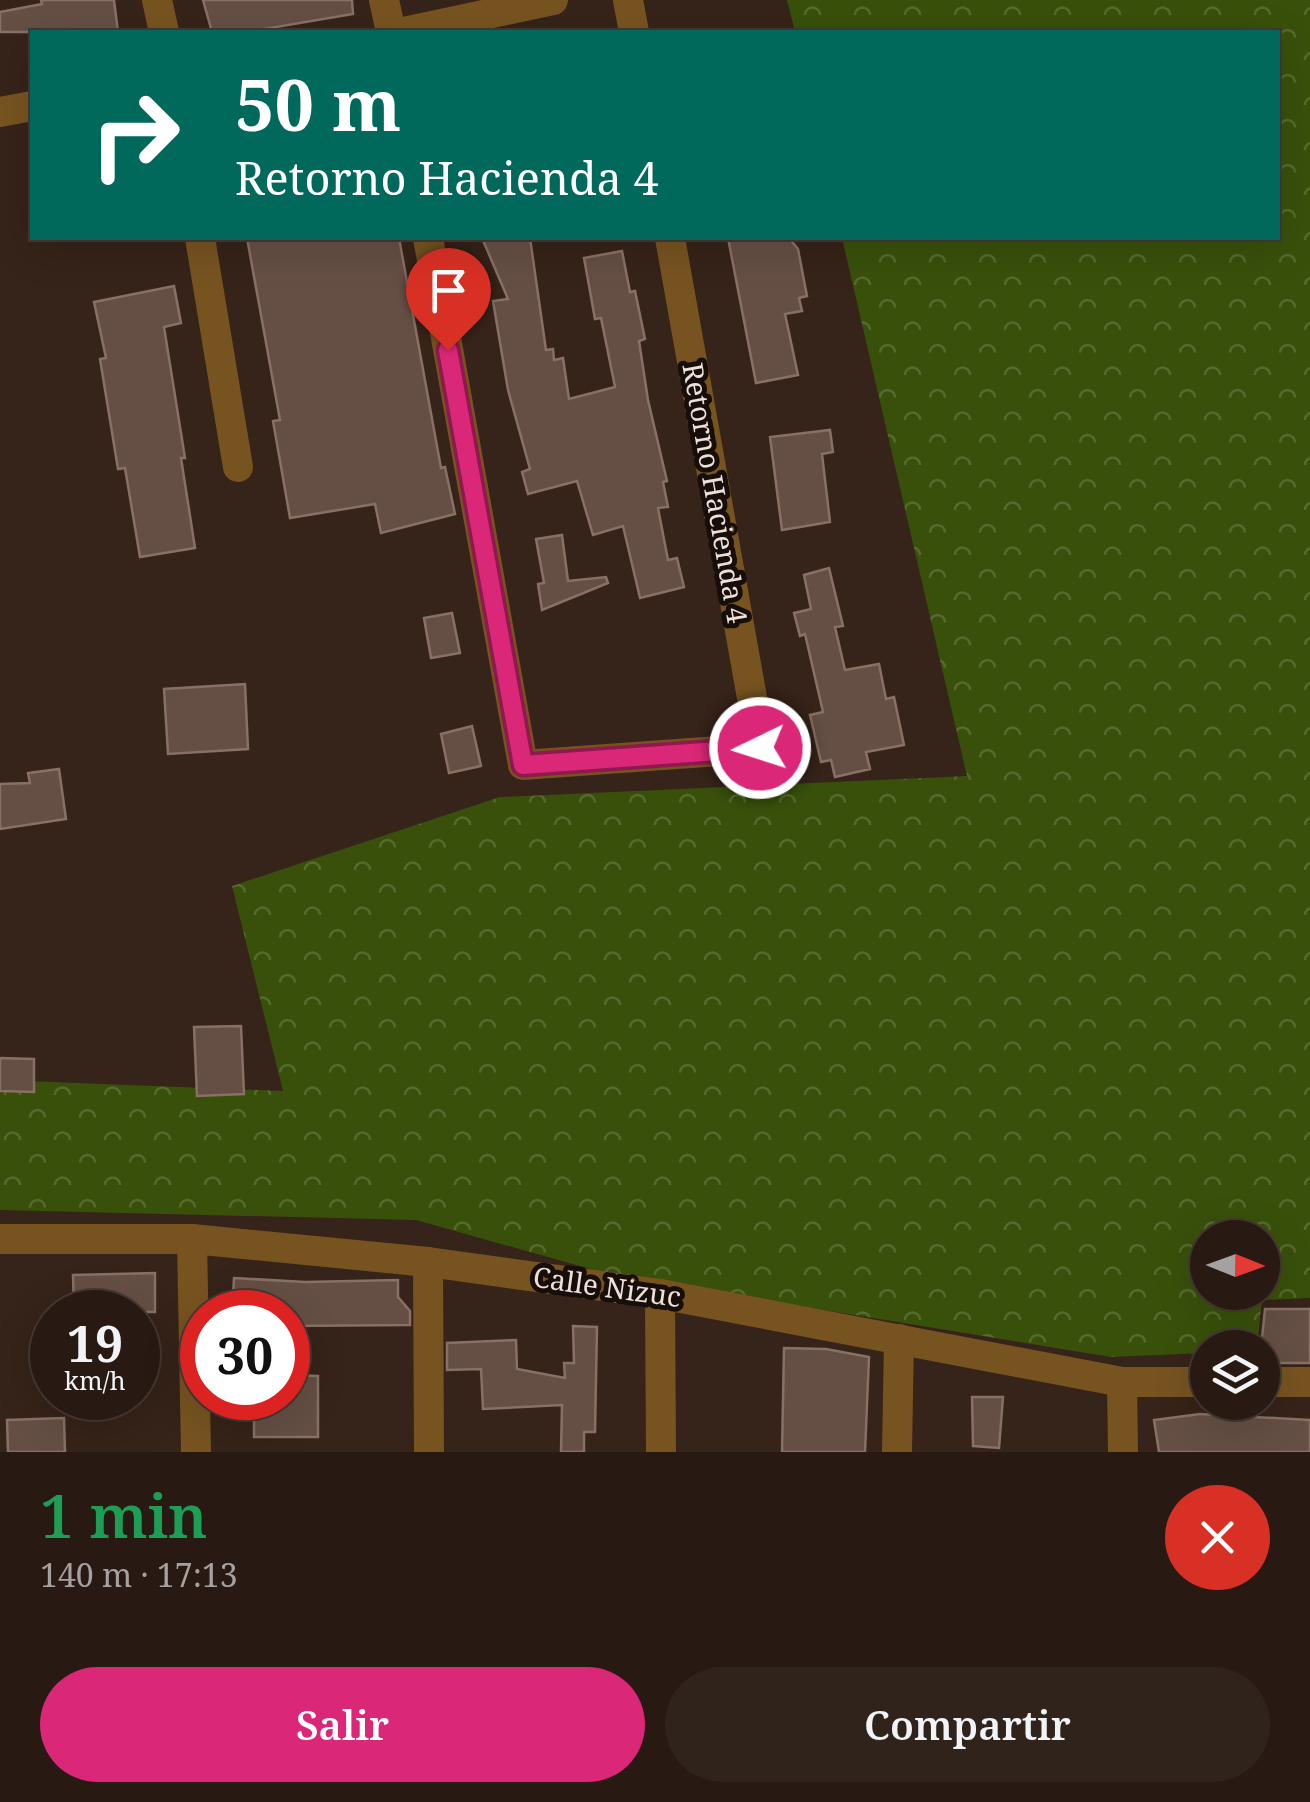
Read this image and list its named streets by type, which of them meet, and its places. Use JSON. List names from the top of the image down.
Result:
{
  "streets": {
    "street": ["Retorno Hacienda 4", "Calle Nizuc"]
  },
  "north": "right",
  "page": {
    "turn": ["50 m", "Retorno Hacienda 4"],
    "speed": "19 km/h",
    "limit": "30",
    "heading": ["1 min", "140 m · 17:13"],
    "buttons": ["Salir", "Compartir"]
  }
}
